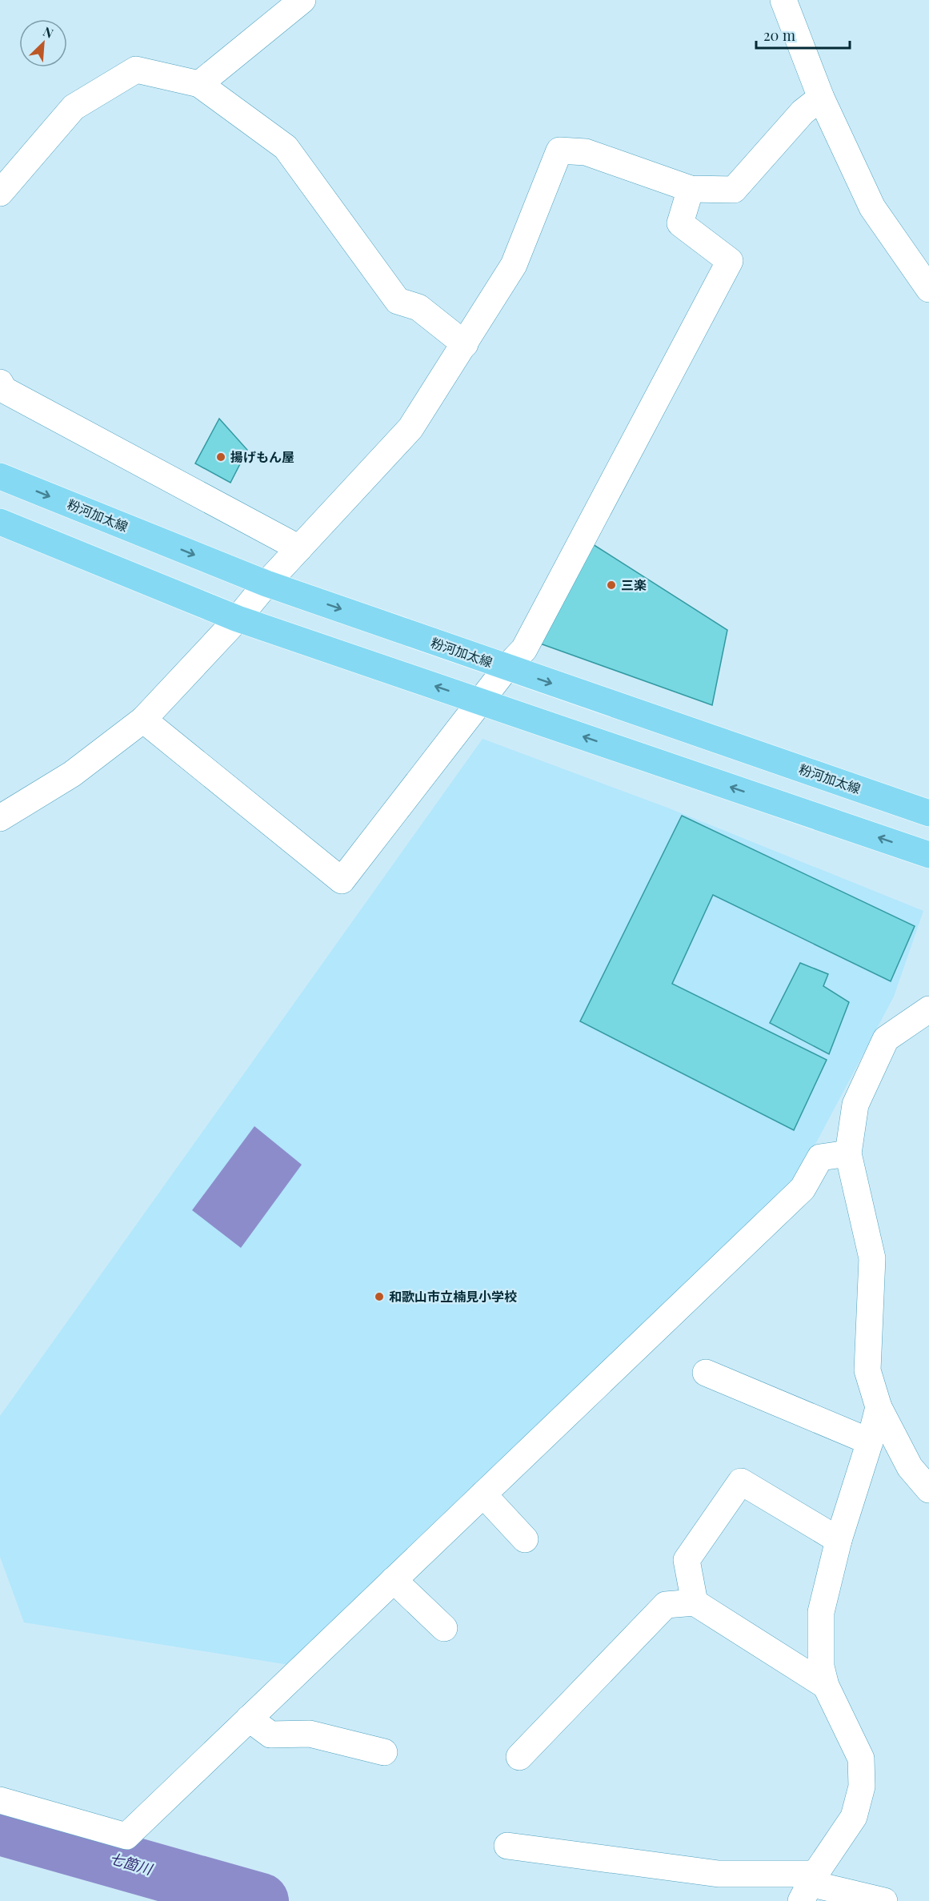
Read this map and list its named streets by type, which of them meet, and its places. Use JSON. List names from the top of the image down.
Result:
{
  "streets": {
    "main road": ["粉河加太線"]
  },
  "water": ["七箇川"],
  "places": ["揚げもん屋", "三楽", "和歌山市立楠見小学校"],
  "scale_bar": "20 m",
  "north": "top right"
}
